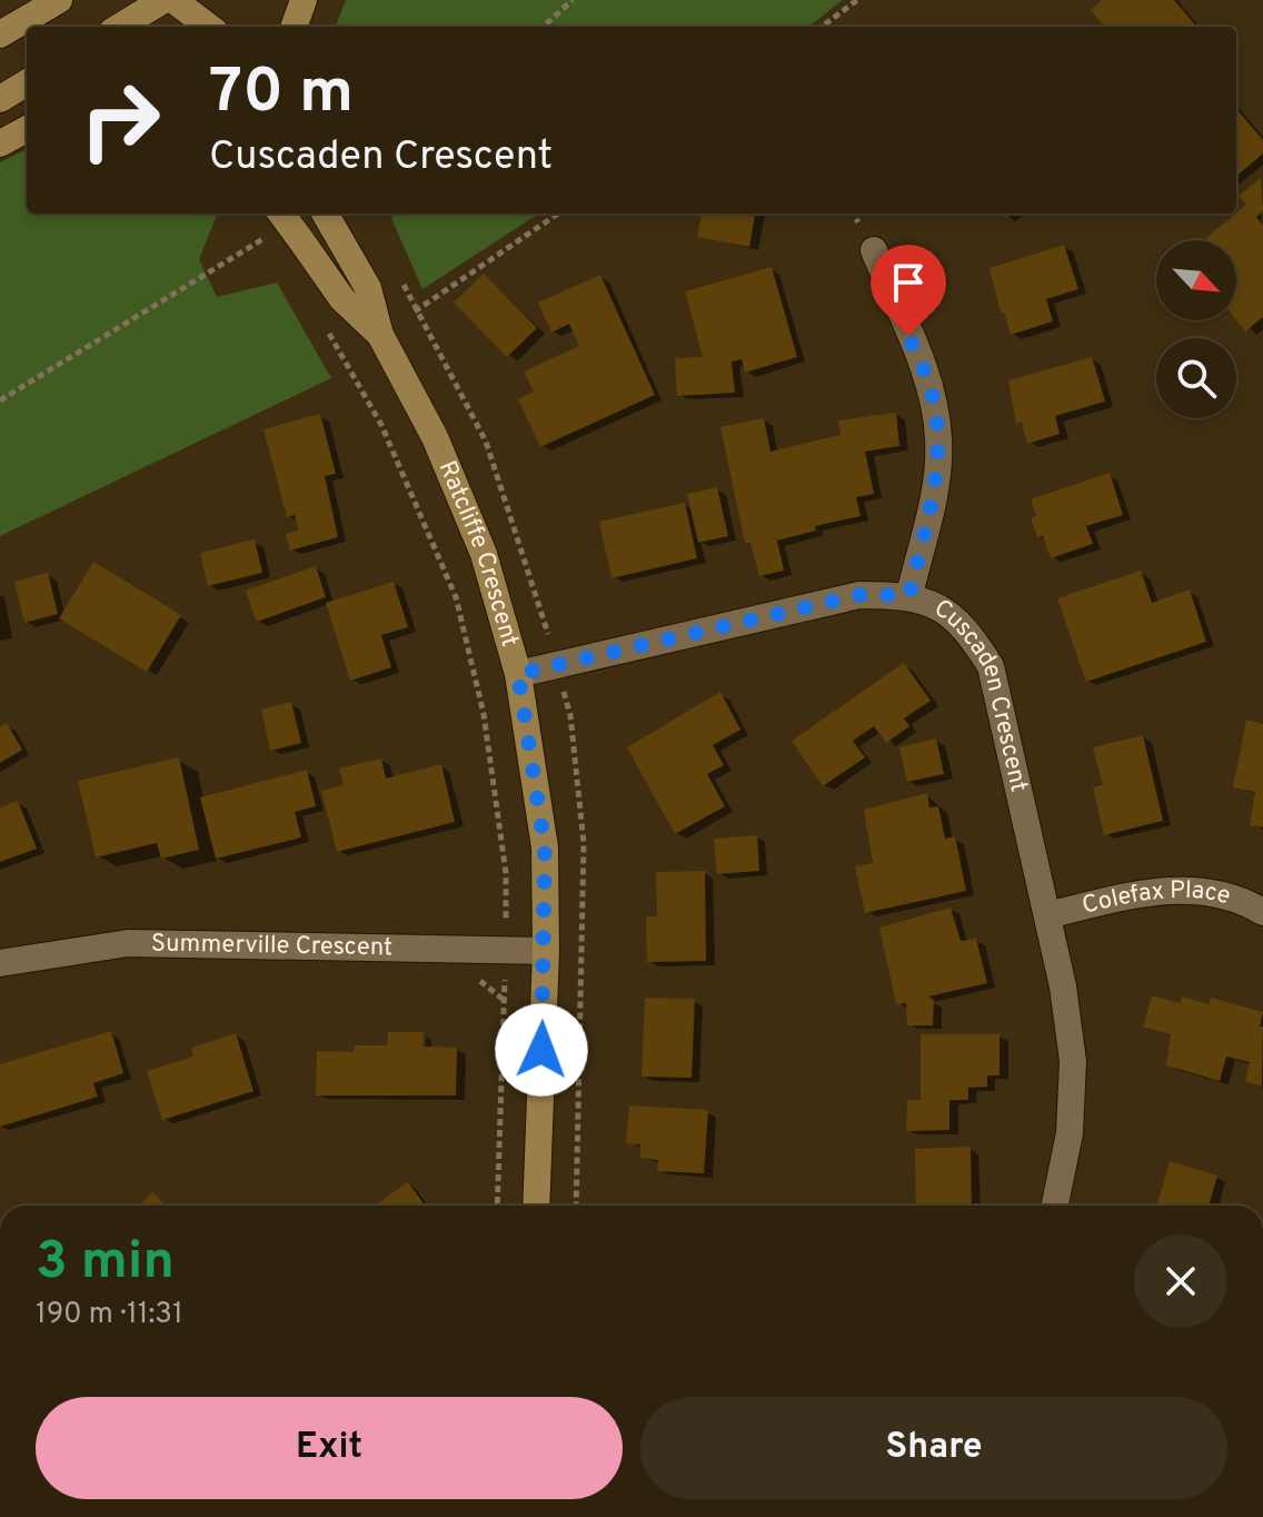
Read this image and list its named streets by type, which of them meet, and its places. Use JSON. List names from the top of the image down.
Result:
{
  "streets": {
    "street": [
      "Ratcliffe Crescent",
      "Cuscaden Crescent",
      "Colefax Place",
      "Summerville Crescent"
    ]
  },
  "crossings": [
    ["Ratcliffe Crescent", "Cuscaden Crescent"],
    ["Ratcliffe Crescent", "Summerville Crescent"],
    ["Cuscaden Crescent", "Colefax Place"]
  ],
  "north": "bottom right",
  "page": {
    "turn": ["70 m", "Cuscaden Crescent"],
    "heading": ["3 min", "190 m · 11:31"],
    "buttons": ["Exit", "Share"]
  }
}
